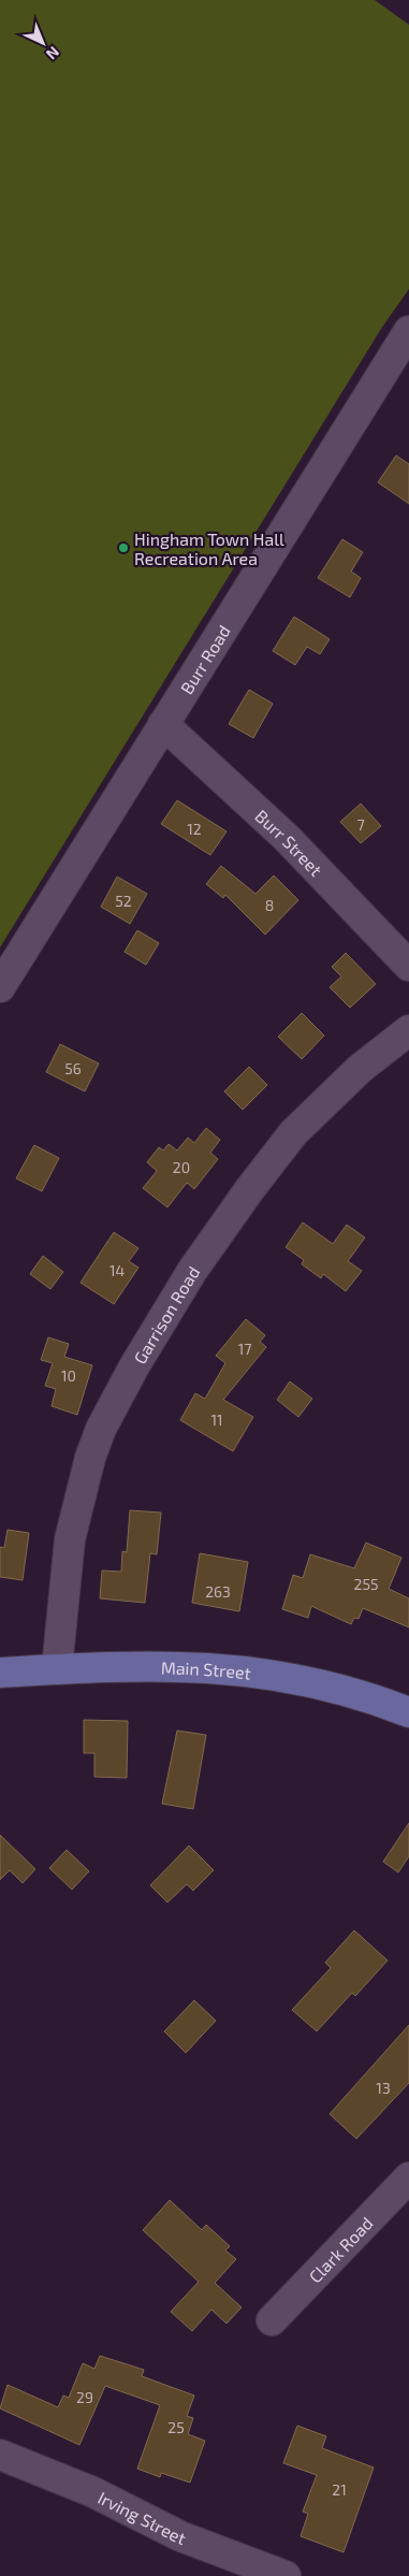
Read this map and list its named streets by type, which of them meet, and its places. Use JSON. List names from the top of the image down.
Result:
{
  "streets": {
    "main road": ["Main Street"],
    "street": [
      "Burr Road",
      "Burr Street",
      "Garrison Road",
      "Clark Road",
      "Irving Street"
    ]
  },
  "crossings": [
    ["Burr Road", "Burr Street"],
    ["Garrison Road", "Main Street"]
  ],
  "places": ["Hingham Town Hall Recreation Area"],
  "house_numbers": [
    "7",
    "12",
    "52",
    "8",
    "56",
    "20",
    "14",
    "17",
    "10",
    "11",
    "255",
    "263",
    "13",
    "29",
    "25",
    "21"
  ],
  "north": "bottom right"
}
